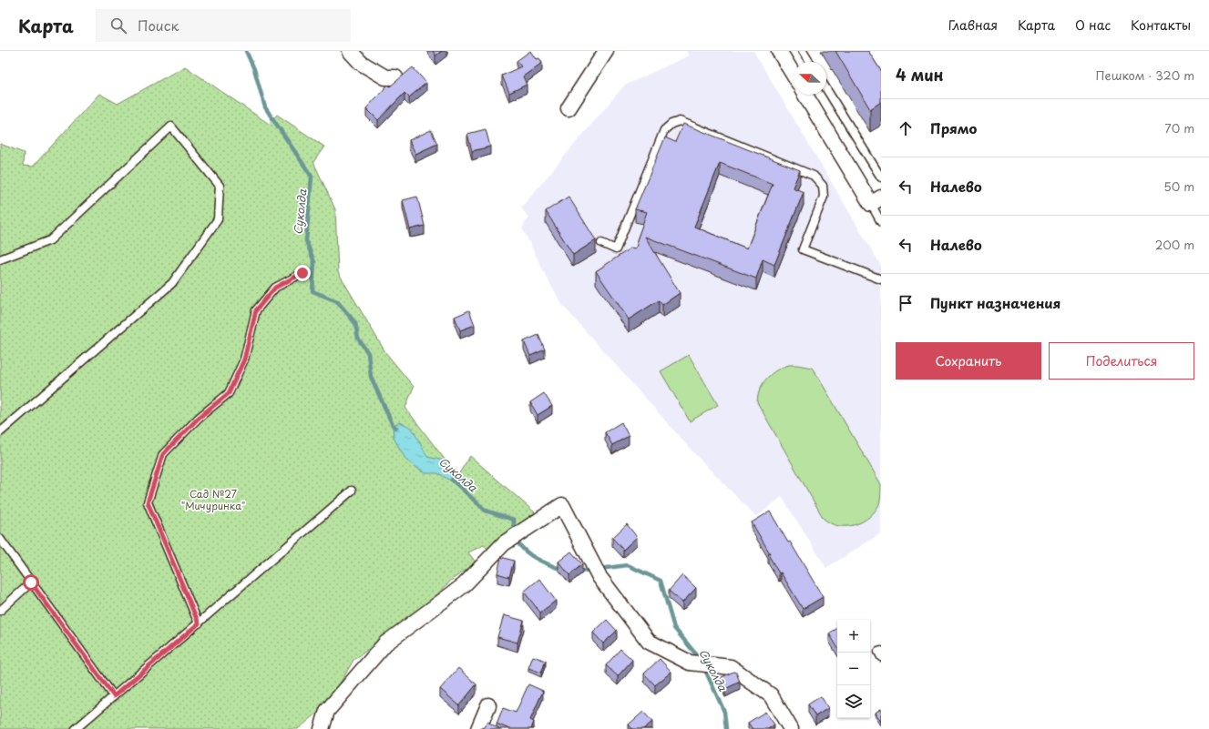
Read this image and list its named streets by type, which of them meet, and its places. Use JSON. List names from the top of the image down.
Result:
{
  "water": ["Суколда"],
  "parks": ["Сад №27 \"Мичуринка\""],
  "north": "left",
  "page": {
    "header": "Карта",
    "search": "Поиск",
    "nav": [
      "Главная",
      "Карта",
      "О нас",
      "Контакты"
    ],
    "heading": ["4 мин", "Пешком · 320 m"],
    "list": [
      ["Прямо", "70 m"],
      ["Налево", "50 m"],
      ["Налево", "200 m"],
      "Пункт назначения"
    ],
    "buttons": ["Сохранить", "Поделиться"],
    "map_buttons": ["+", "−"]
  }
}
